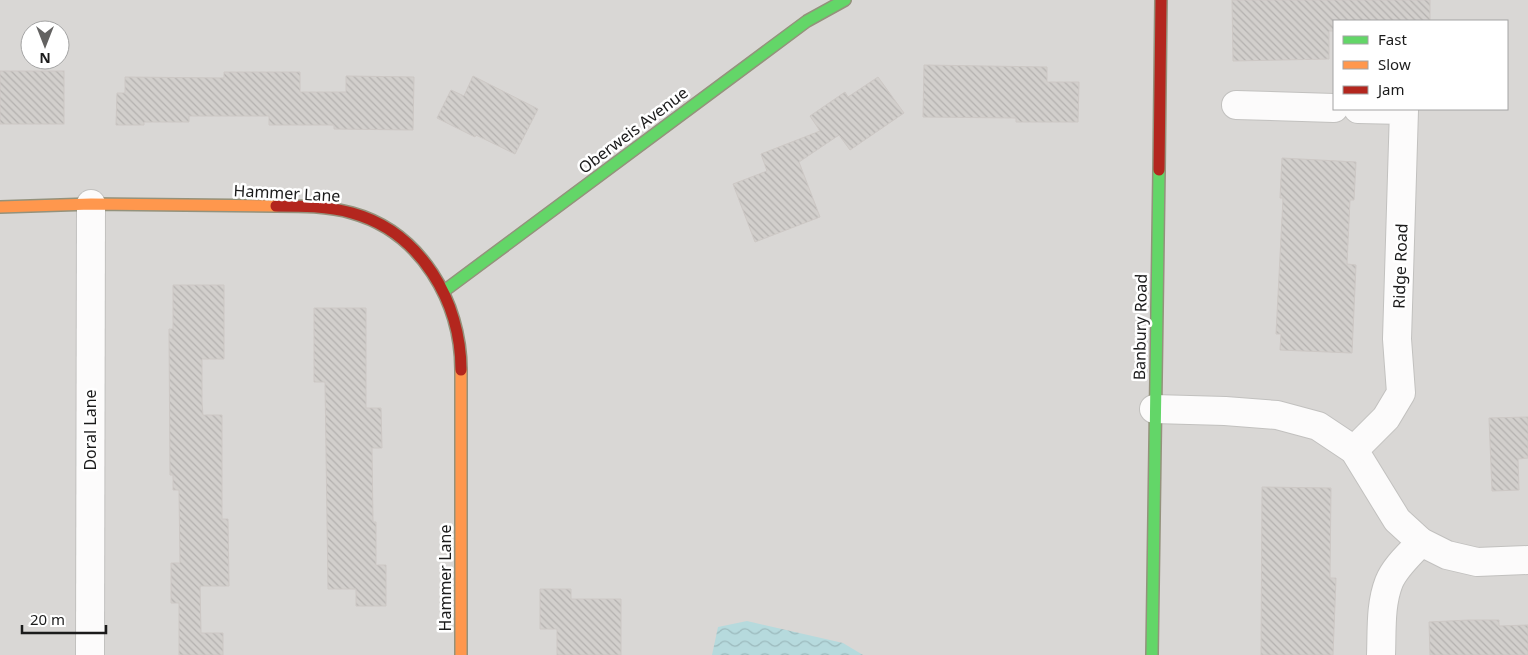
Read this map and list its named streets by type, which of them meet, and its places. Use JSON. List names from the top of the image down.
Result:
{
  "streets": {
    "street": [
      "Oberweis Avenue",
      "Hammer Lane",
      "Ridge Road",
      "Banbury Road",
      "Doral Lane"
    ]
  },
  "crossings": [
    ["Oberweis Avenue", "Hammer Lane"],
    ["Hammer Lane", "Doral Lane"]
  ],
  "legend": ["Fast", "Slow", "Jam"],
  "scale_bar": "20 m",
  "north": "bottom"
}
